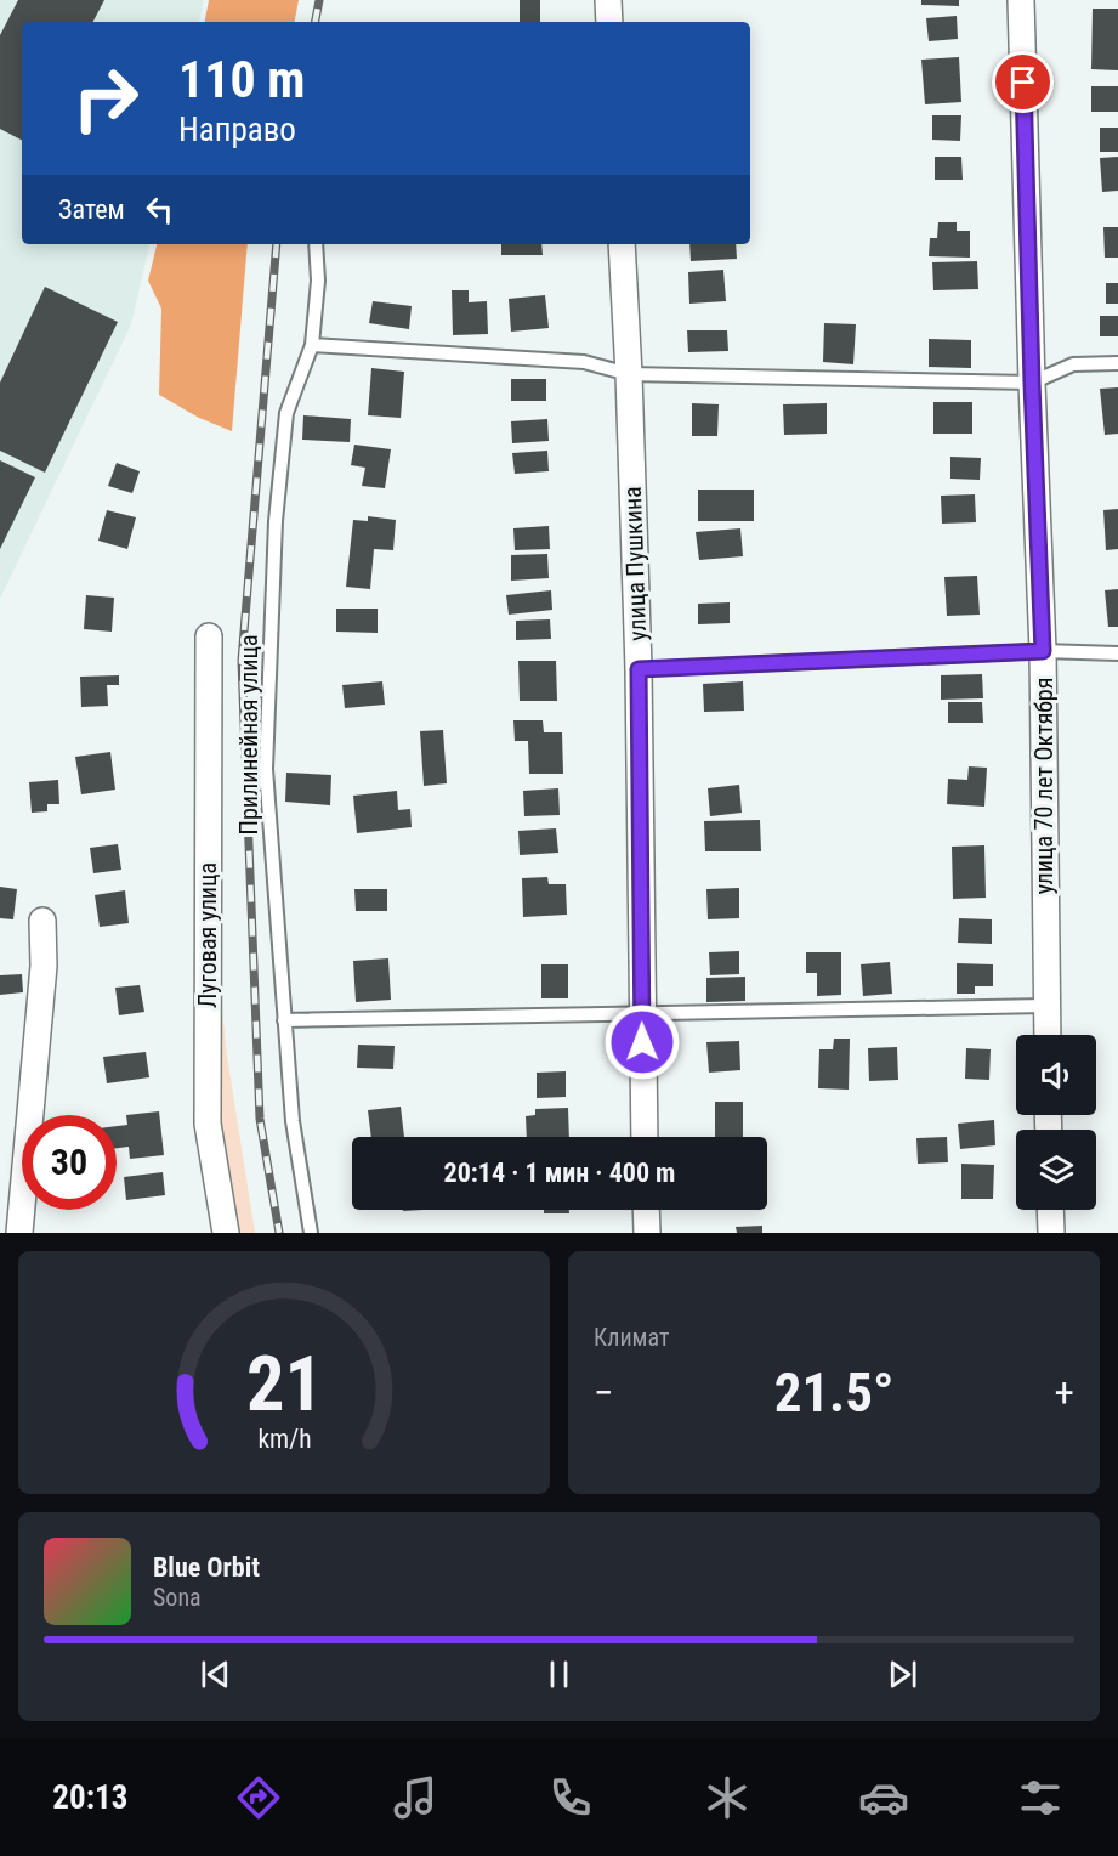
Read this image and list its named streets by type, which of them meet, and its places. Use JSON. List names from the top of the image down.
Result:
{
  "streets": {
    "street": ["улица Пушкина", "улица 70 лет Октября", "Луговая улица"],
    "lane": ["Прилинейная улица"]
  },
  "page": {
    "turn": ["110 m", "Направо"],
    "then": "Затем",
    "limit": "30",
    "trip": "20:14 · 1 мин · 400 m",
    "tile": "Климат",
    "heat": ["−", "21.5°", "+"],
    "song": ["Blue Orbit", "Sona"],
    "tabs": "20:13",
    "gauge": ["21", "km/h"]
  }
}
